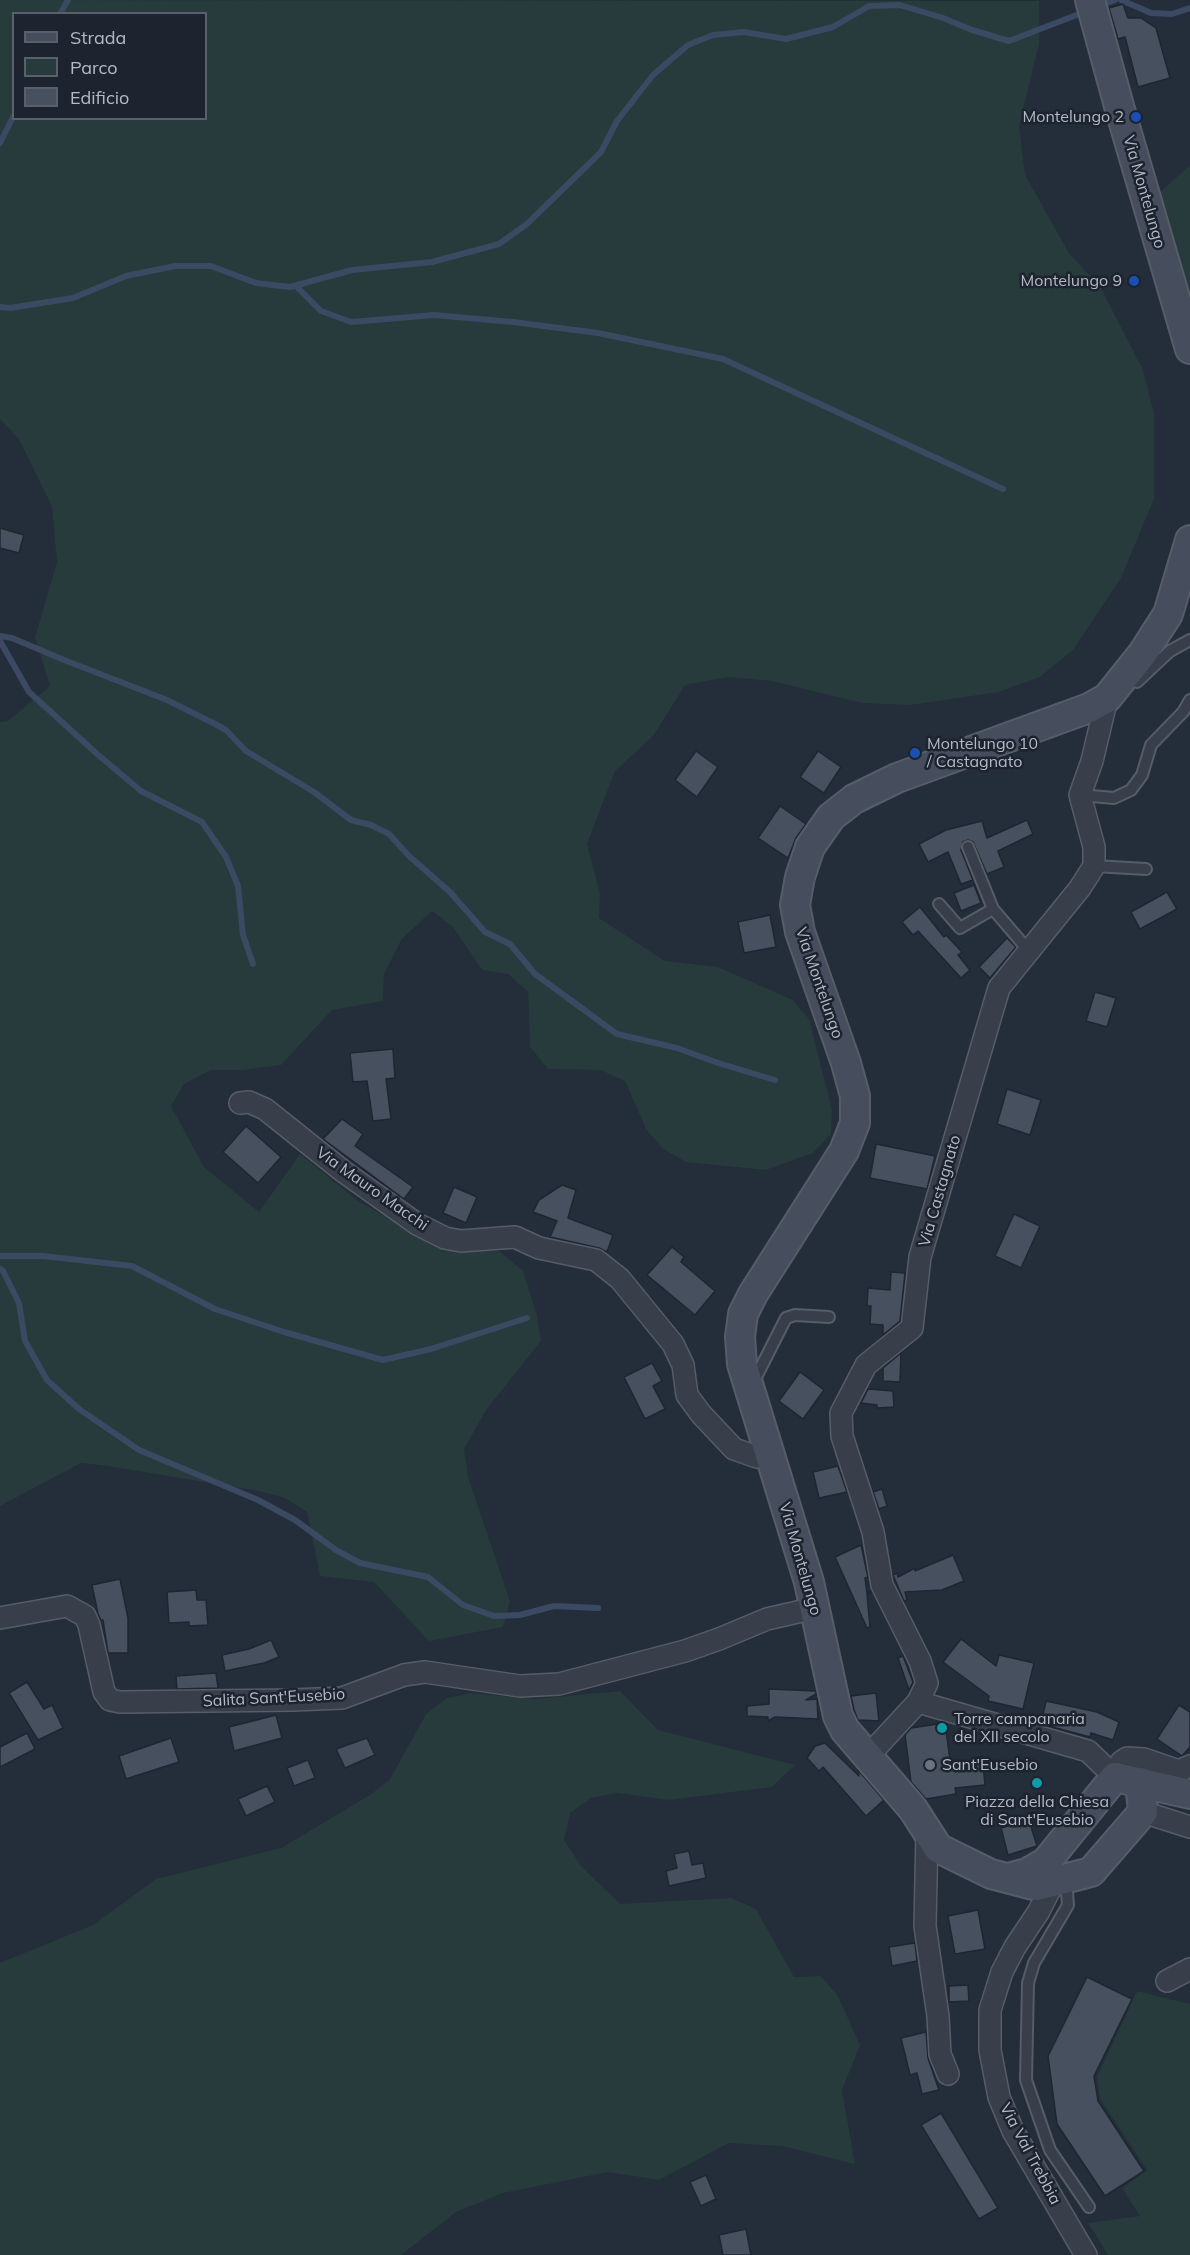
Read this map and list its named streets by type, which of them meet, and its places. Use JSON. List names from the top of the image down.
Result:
{
  "streets": {
    "street": [
      "Via Montelungo",
      "Via Mauro Macchi",
      "Via Castagnato",
      "Salita Sant'Eusebio",
      "Via Val Trebbia"
    ]
  },
  "crossings": [
    ["Via Montelungo", "Via Mauro Macchi"],
    ["Via Montelungo", "Salita Sant'Eusebio"]
  ],
  "places": [
    "Montelungo 2",
    "Montelungo 9",
    "Montelungo 10 / Castagnato",
    "Torre campanaria del XII secolo",
    "Sant'Eusebio",
    "Piazza della Chiesa di Sant'Eusebio"
  ],
  "legend": ["Strada", "Parco", "Edificio"]
}
